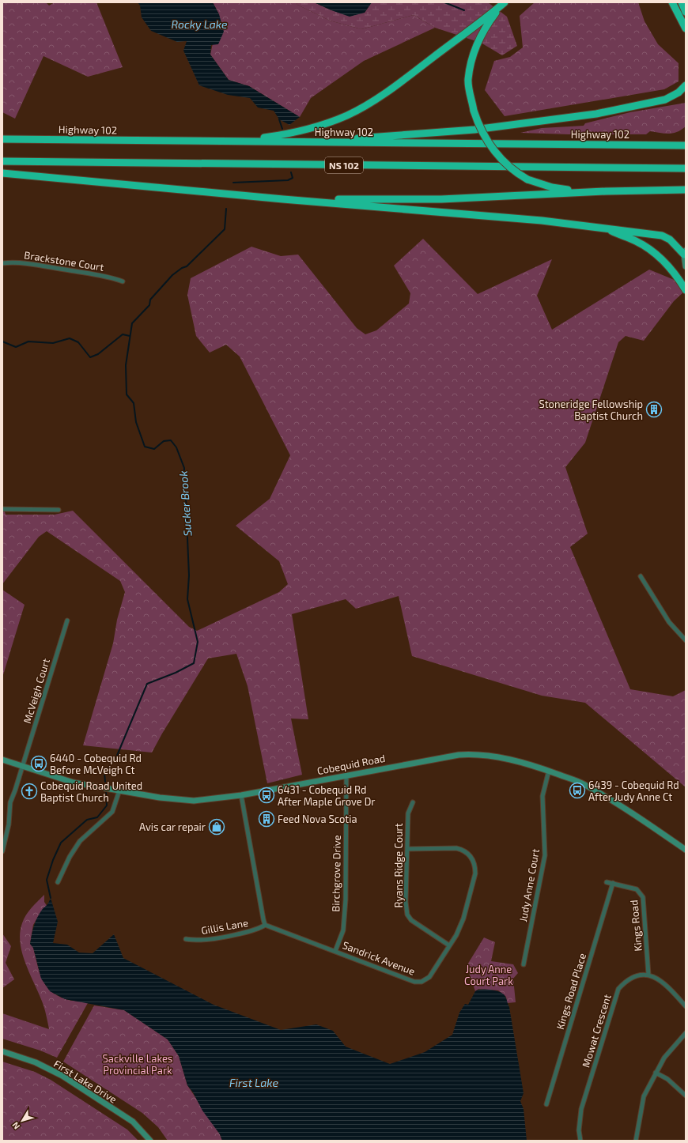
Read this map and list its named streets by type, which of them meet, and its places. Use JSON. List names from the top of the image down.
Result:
{
  "streets": {
    "highway": ["Highway 102", "NS 102"],
    "main road": ["Cobequid Road", "First Lake Drive"],
    "street": [
      "Brackstone Court",
      "McVeigh Court",
      "Ryans Ridge Court",
      "Birchgrove Drive",
      "Judy Anne Court",
      "Kings Road",
      "Gillis Lane",
      "Sandrick Avenue",
      "Kings Road Place",
      "Mowat Crescent"
    ]
  },
  "crossings": [
    ["McVeigh Court", "Cobequid Road"],
    ["Cobequid Road", "Birchgrove Drive"],
    ["Cobequid Road", "Judy Anne Court"],
    ["Ryans Ridge Court", "Sandrick Avenue"],
    ["Birchgrove Drive", "Sandrick Avenue"],
    ["Kings Road", "Kings Road Place"],
    ["Kings Road", "Mowat Crescent"],
    ["Gillis Lane", "Sandrick Avenue"]
  ],
  "water": ["Rocky Lake", "Sucker Brook", "First Lake"],
  "parks": ["Judy Anne Court Park", "Sackville Lakes Provincial Park"],
  "places": {
    "building": ["Stoneridge Fellowship Baptist Church", "Feed Nova Scotia"],
    "bus stop": ["6440 - Cobequid Rd Before McVeigh Ct", "6439 - Cobequid Rd After Judy Anne Ct", "6431 - Cobequid Rd After Maple Grove Dr"],
    "church": ["Cobequid Road United Baptist Church"],
    "shop": ["Avis car repair"]
  },
  "north": "bottom left"
}
